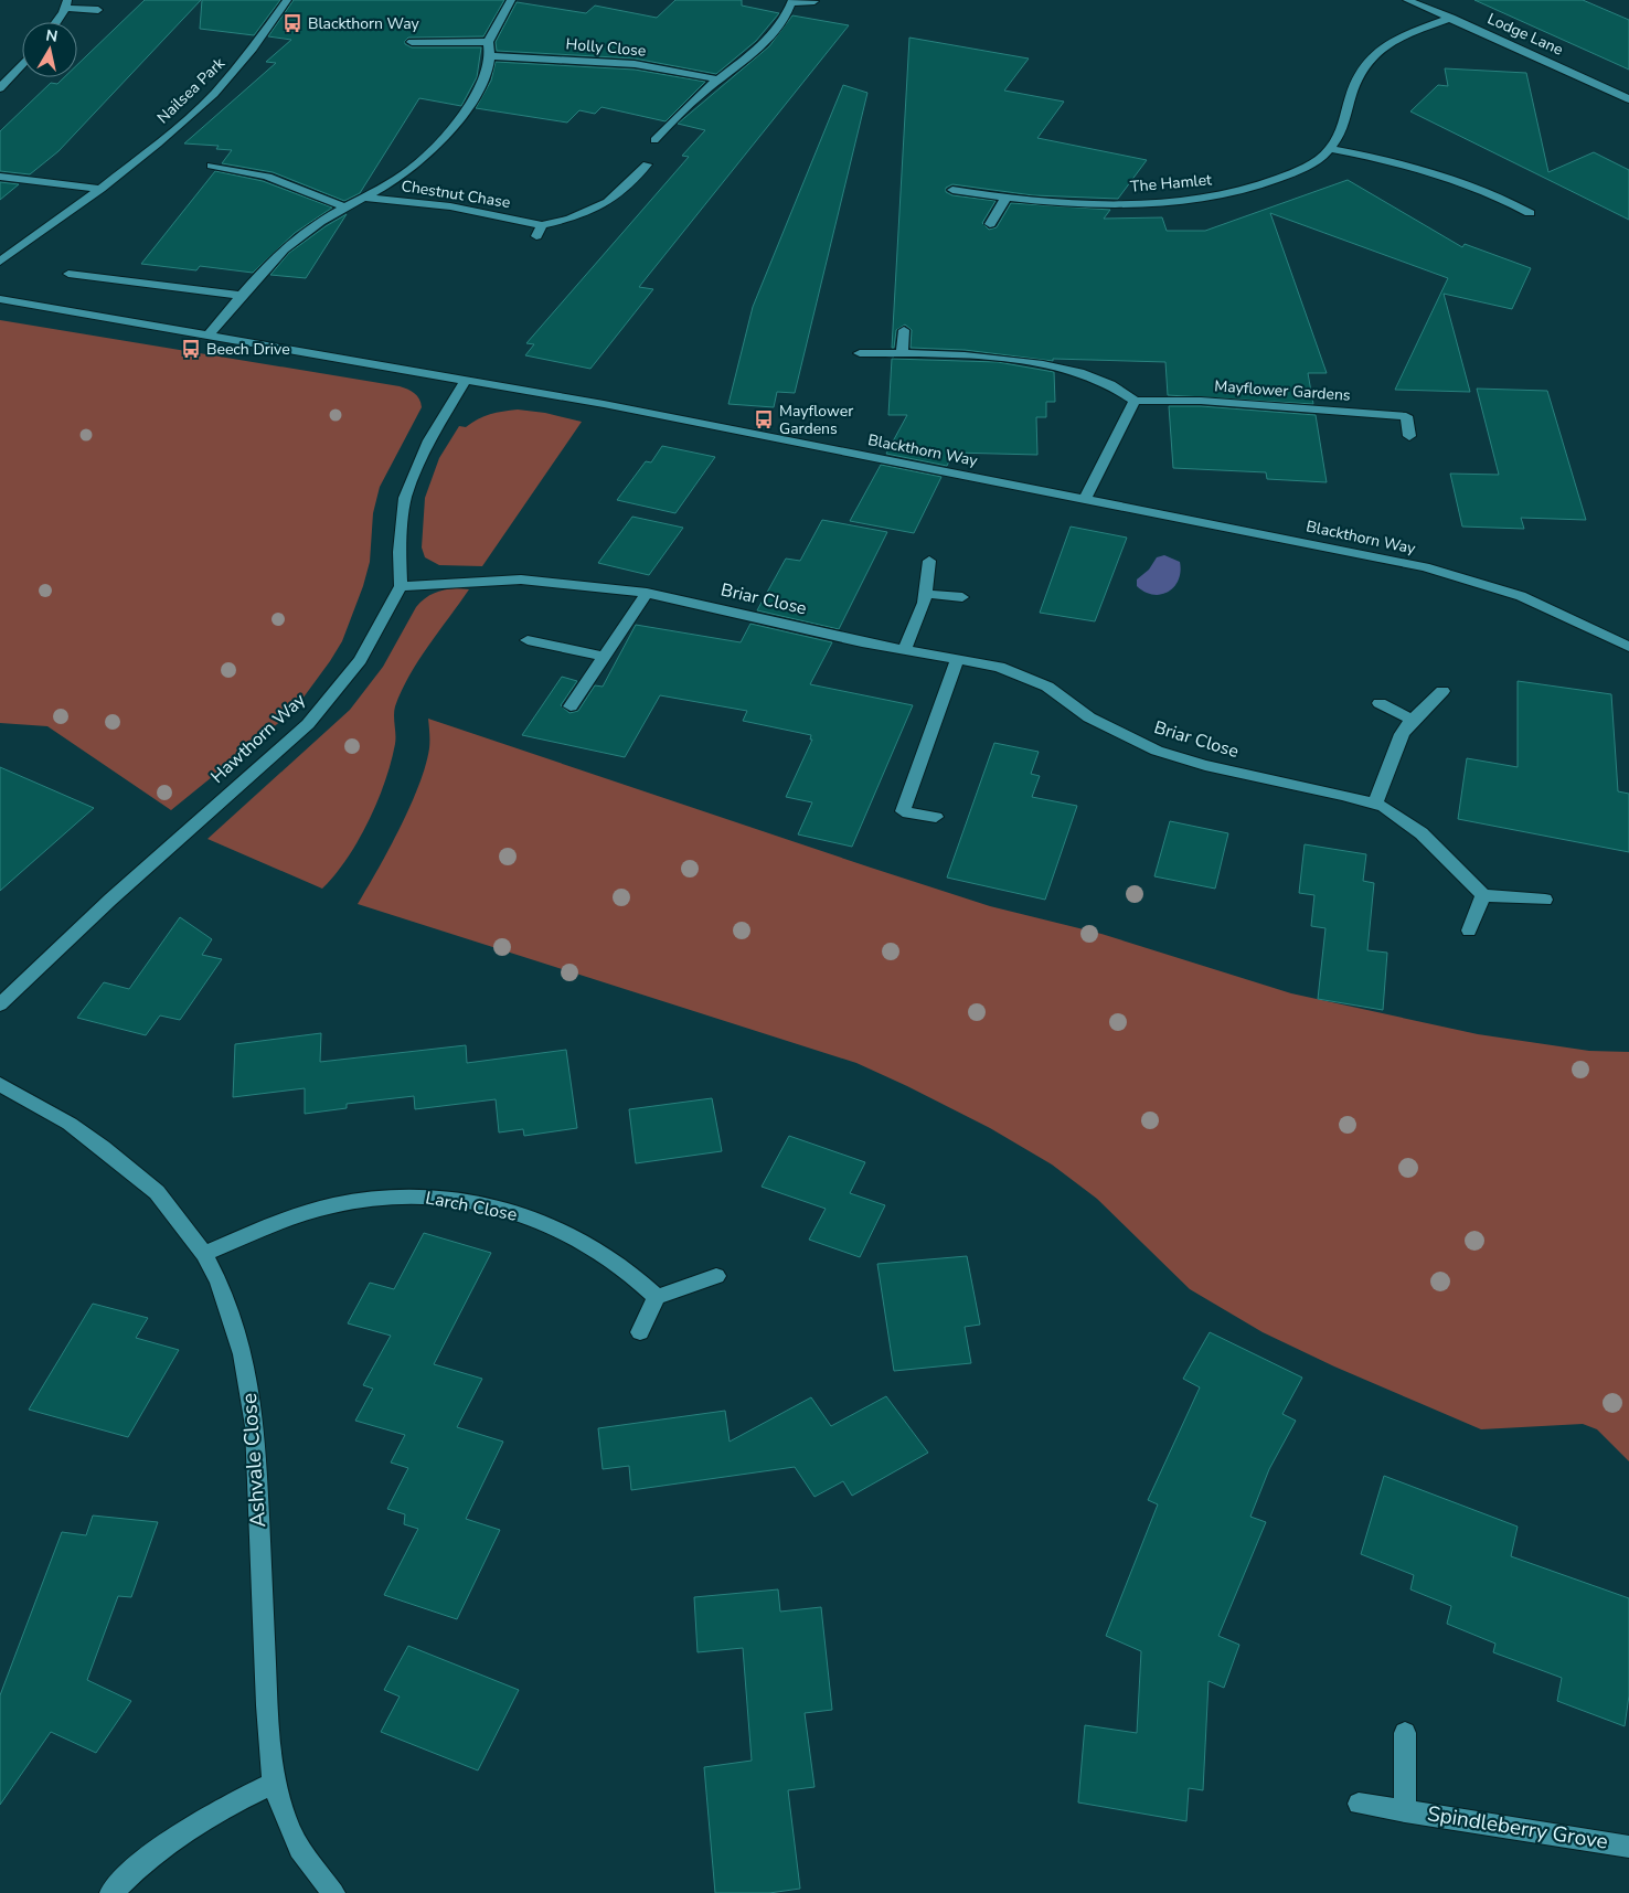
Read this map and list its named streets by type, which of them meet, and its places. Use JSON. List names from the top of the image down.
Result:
{
  "streets": {
    "street": [
      "Lodge Lane",
      "Holly Close",
      "Nailsea Park",
      "The Hamlet",
      "Chestnut Chase",
      "Mayflower Gardens",
      "Blackthorn Way",
      "Briar Close",
      "Hawthorn Way",
      "Larch Close",
      "Ashvale Close",
      "Spindleberry Grove"
    ]
  },
  "crossings": [
    ["Lodge Lane", "The Hamlet"],
    ["Briar Close", "Hawthorn Way"],
    ["Larch Close", "Ashvale Close"]
  ],
  "places": {
    "bus stop": ["Blackthorn Way", "Beech Drive", "Mayflower Gardens"]
  },
  "north": "top"
}
